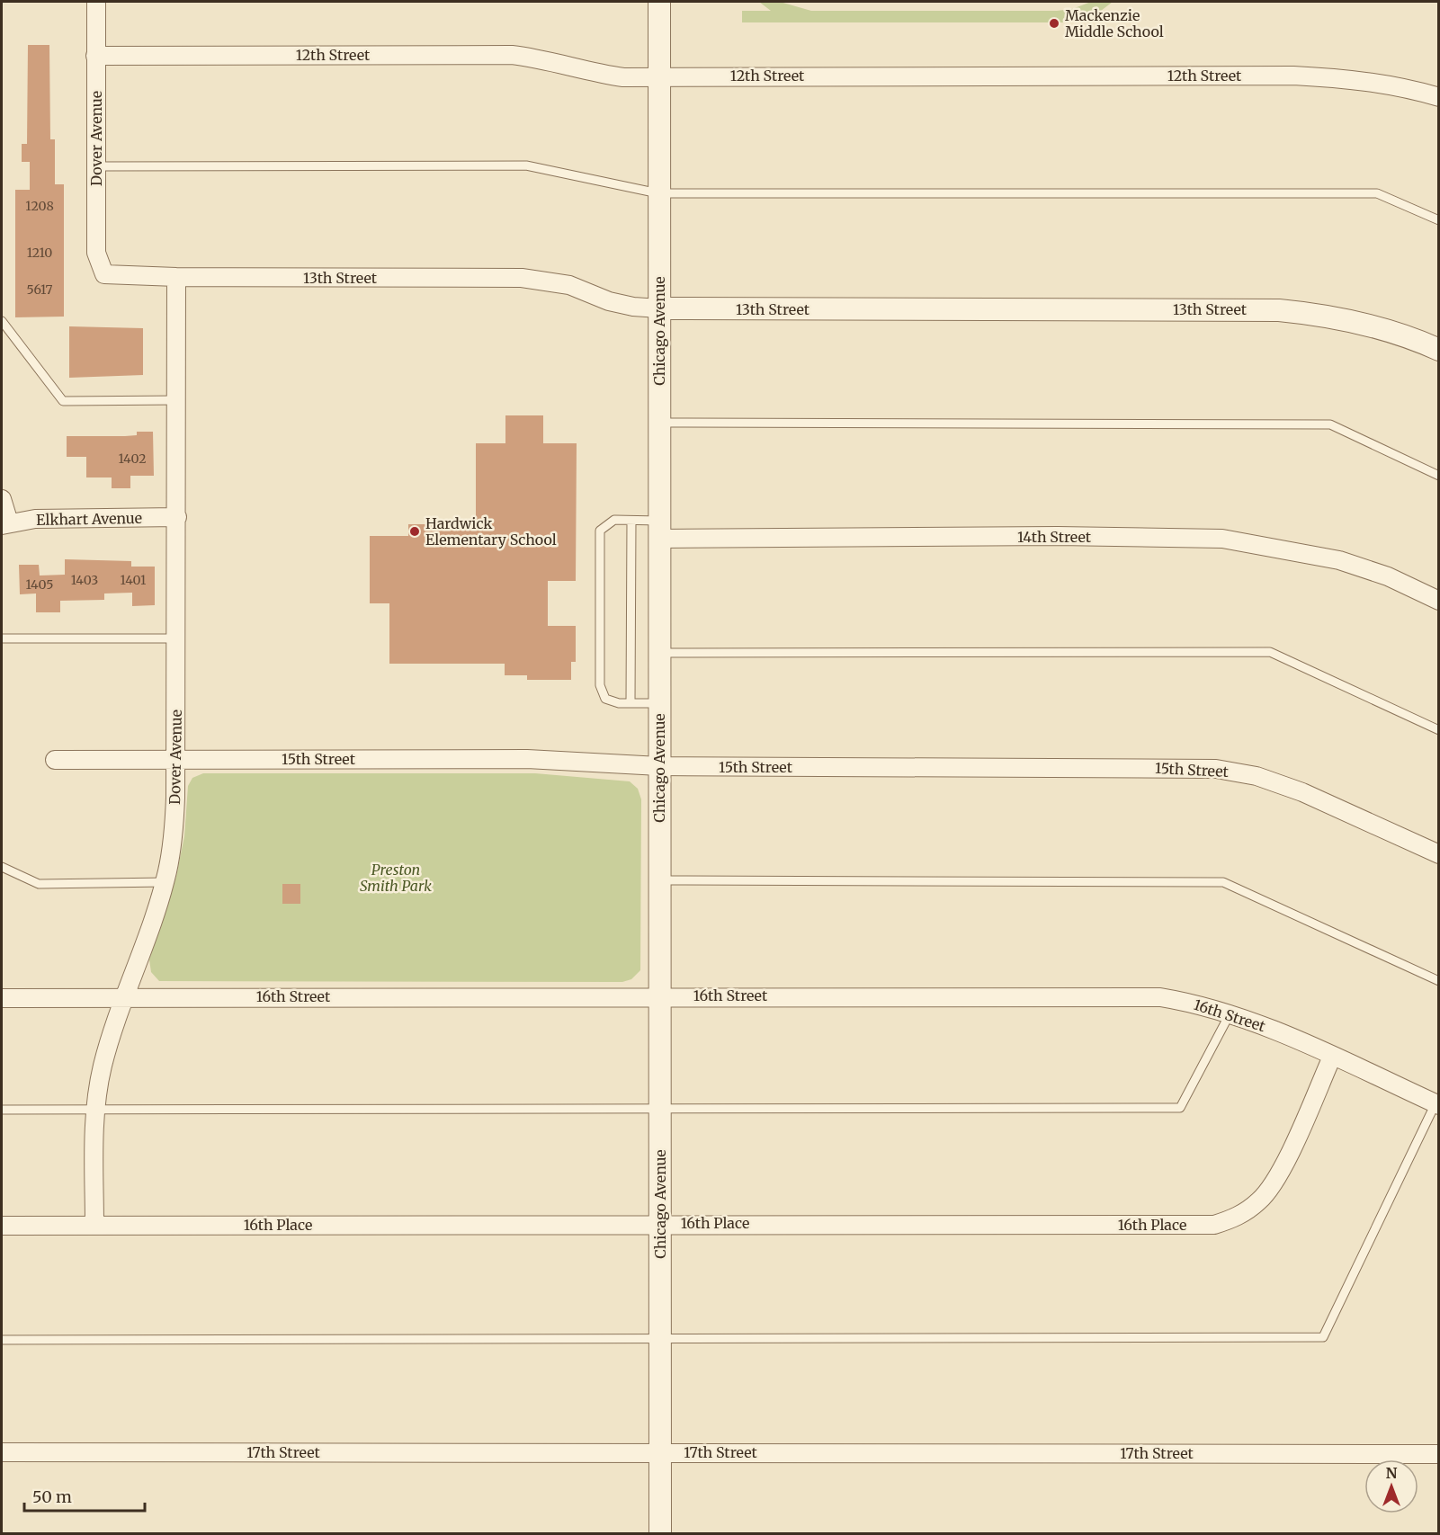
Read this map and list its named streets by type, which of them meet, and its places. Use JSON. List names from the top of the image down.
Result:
{
  "streets": {
    "street": [
      "12th Street",
      "Dover Avenue",
      "13th Street",
      "Chicago Avenue",
      "Elkhart Avenue",
      "14th Street",
      "15th Street",
      "16th Street",
      "16th Place",
      "17th Street"
    ]
  },
  "crossings": [
    ["12th Street", "Dover Avenue"],
    ["12th Street", "Chicago Avenue"],
    ["Dover Avenue", "13th Street"],
    ["Dover Avenue", "Elkhart Avenue"],
    ["Dover Avenue", "15th Street"],
    ["Dover Avenue", "16th Street"],
    ["Dover Avenue", "16th Place"],
    ["13th Street", "Chicago Avenue"],
    ["Chicago Avenue", "14th Street"],
    ["Chicago Avenue", "15th Street"],
    ["Chicago Avenue", "16th Street"],
    ["Chicago Avenue", "16th Place"],
    ["Chicago Avenue", "17th Street"],
    ["16th Street", "16th Place"]
  ],
  "parks": ["Preston Smith Park"],
  "places": ["Mackenzie Middle School", "Hardwick Elementary School"],
  "house_numbers": [
    "1208",
    "1210",
    "5617",
    "1402",
    "1403",
    "1401",
    "1405"
  ],
  "scale_bar": "50 m",
  "north": "top"
}
